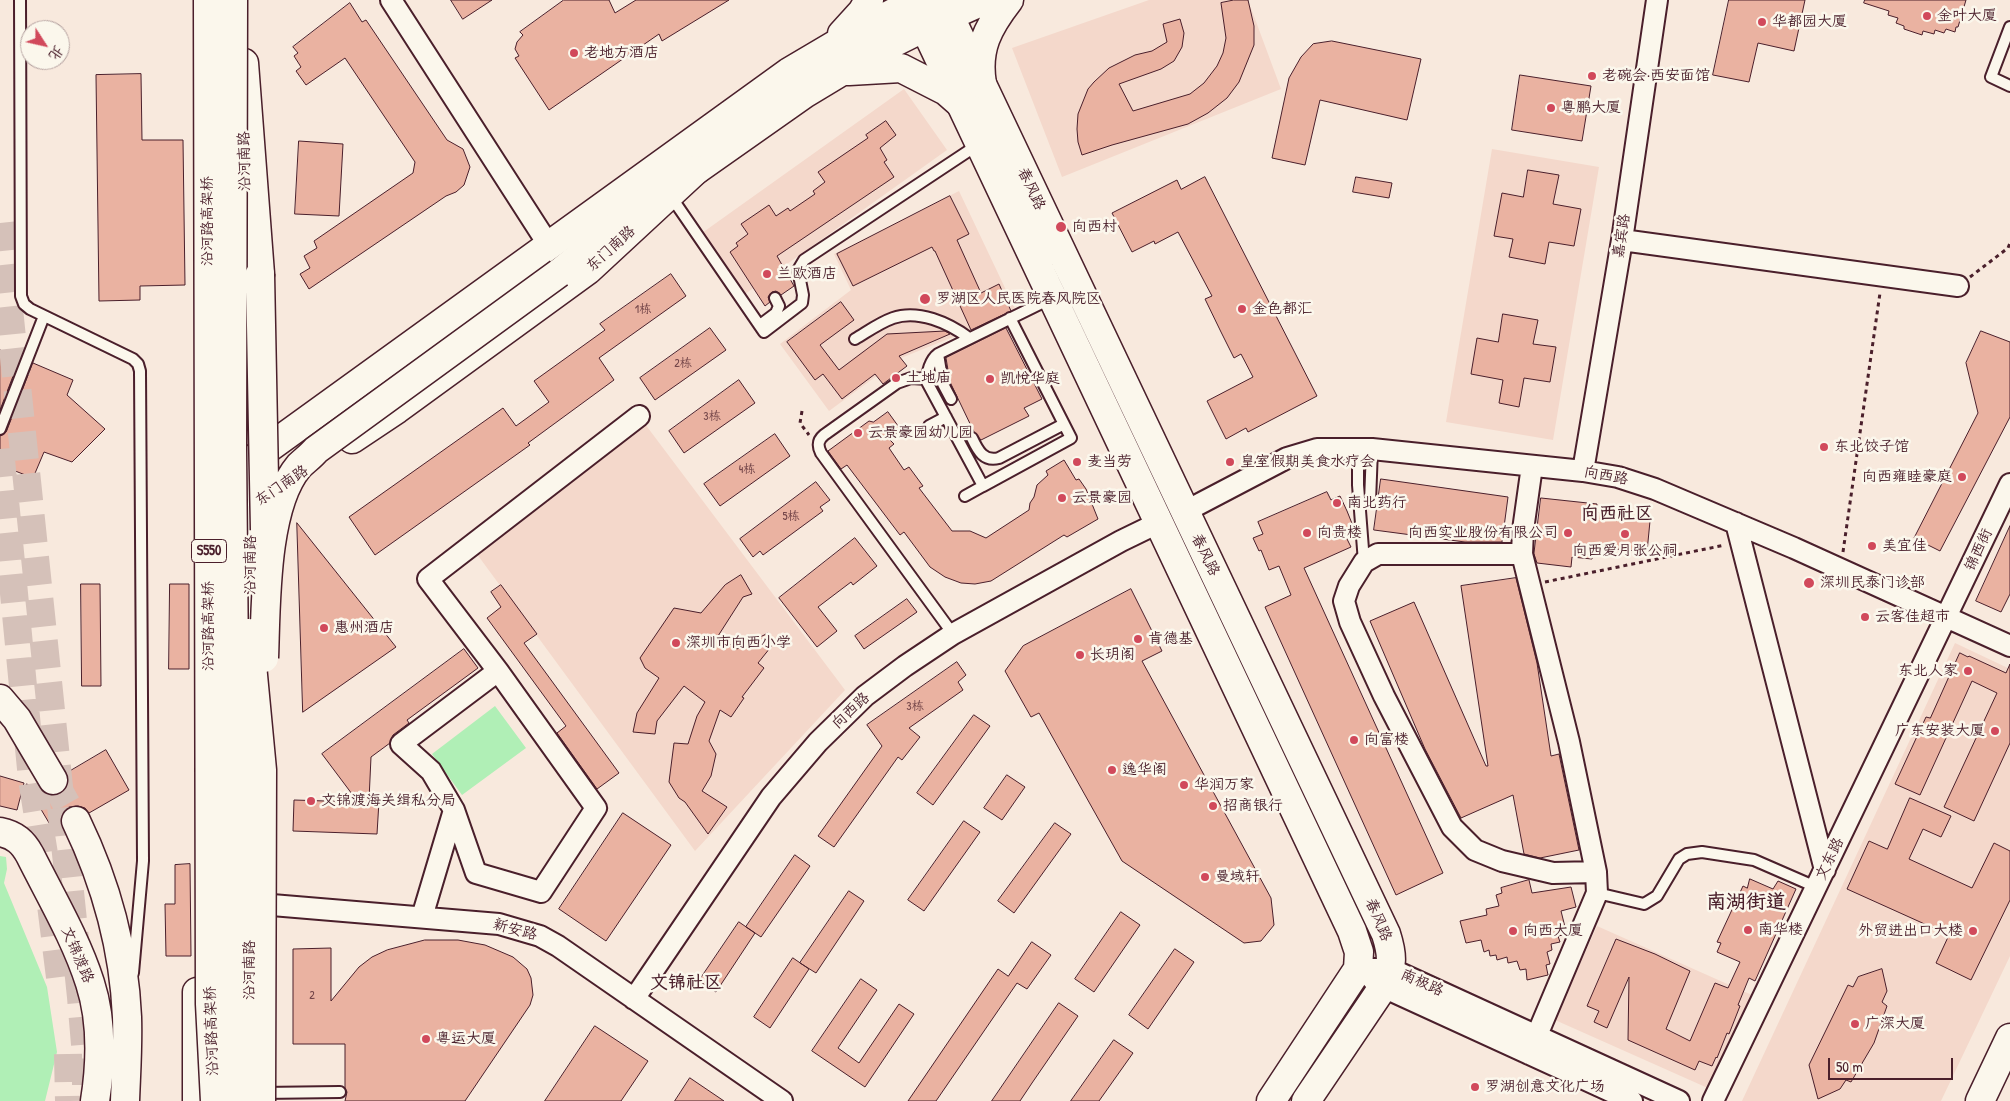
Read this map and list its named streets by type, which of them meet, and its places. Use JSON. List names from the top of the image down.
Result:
{
  "streets": {
    "main road": [
      "沿河南路",
      "春风路",
      "沿河路高架桥",
      "东门南路",
      "S550",
      "文锦渡路"
    ],
    "street": [
      "嘉宾路",
      "向西路",
      "锦西街",
      "文东路",
      "新安路",
      "南极路"
    ]
  },
  "crossings": [
    ["沿河南路", "沿河路高架桥"],
    ["沿河南路", "东门南路"],
    ["沿河南路", "新安路"],
    ["春风路", "东门南路"],
    ["春风路", "向西路"],
    ["春风路", "南极路"],
    ["沿河路高架桥", "东门南路"],
    ["嘉宾路", "向西路"],
    ["向西路", "锦西街"],
    ["向西路", "文东路"],
    ["向西路", "新安路"],
    ["锦西街", "文东路"]
  ],
  "districts": ["向西社区", "南湖街道", "文锦社区"],
  "places": [
    "金叶大厦",
    "华都园大厦",
    "老地方酒店",
    "老碗会·西安面馆",
    "粤鹏大厦",
    "向西村",
    "兰欧酒店",
    "罗湖区人民医院春风院区",
    "金色都汇",
    "土地庙",
    "凯悦华庭",
    "云景豪园幼儿园",
    "东北饺子馆",
    "麦当劳",
    "皇室假期美食水疗会",
    "向西雍睦豪庭",
    "云景豪园",
    "南北药行",
    "向贵楼",
    "向西实业股份有限公司",
    "向西爱月张公祠",
    "美宜佳",
    "深圳民泰门诊部",
    "云客佳超市",
    "惠州酒店",
    "肯德基",
    "深圳市向西小学",
    "长玥阁",
    "东北人家",
    "广东安装大厦",
    "向富楼",
    "逸华阁",
    "华润万家",
    "文锦渡海关缉私分局",
    "招商银行",
    "曼域轩",
    "南华楼",
    "向西大厦",
    "外贸进出口大楼",
    "广深大厦",
    "粤运大厦",
    "罗湖创意文化广场"
  ],
  "house_numbers": [
    "1栋",
    "2栋",
    "3栋",
    "4栋",
    "5栋",
    "3栋",
    "2"
  ],
  "scale_bar": "50 m",
  "north": "bottom right"
}
